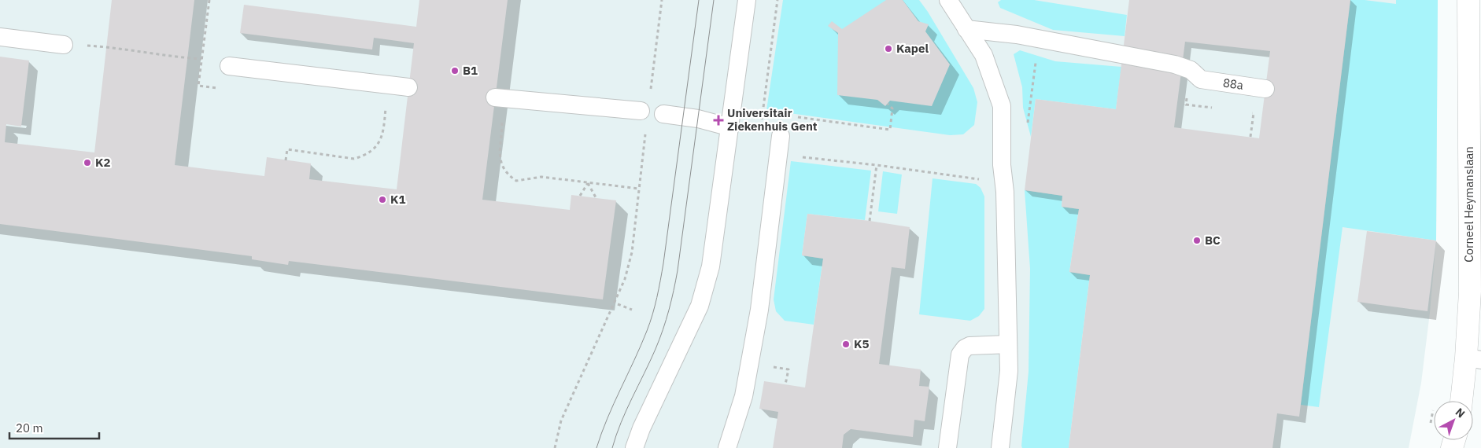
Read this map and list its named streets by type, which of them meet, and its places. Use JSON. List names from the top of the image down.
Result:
{
  "streets": {
    "street": ["Corneel Heymanslaan"],
    "lane": ["88a"]
  },
  "places": {
    "other": [
      "Kapel",
      "B1",
      "K2",
      "K1",
      "BC",
      "K5"
    ],
    "health": ["Universitair Ziekenhuis Gent"]
  },
  "scale_bar": "20 m",
  "north": "top right"
}
